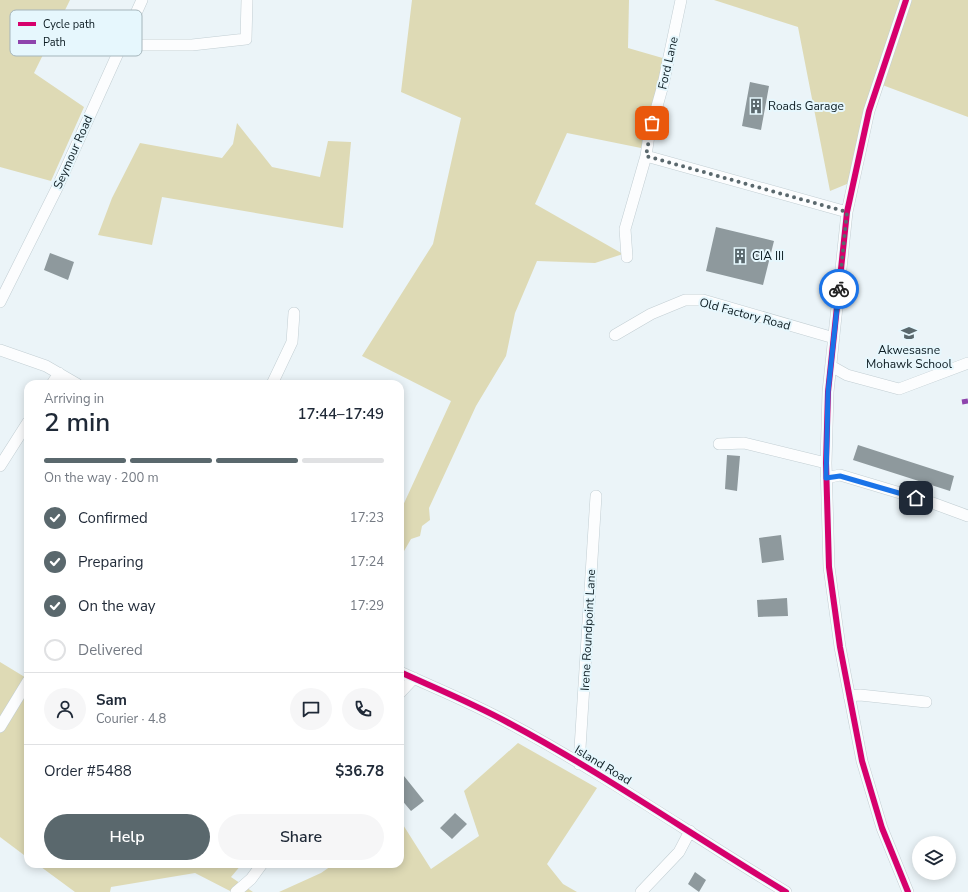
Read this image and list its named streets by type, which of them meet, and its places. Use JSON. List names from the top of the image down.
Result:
{
  "streets": {
    "street": [
      "Ford Lane",
      "Seymour Road",
      "Old Factory Road",
      "Irene Roundpoint Lane",
      "Island Road"
    ]
  },
  "crossings": [
    ["Irene Roundpoint Lane", "Island Road"]
  ],
  "places": {
    "building": ["Roads Garage", "CIA III"],
    "school or university": ["Akwesasne Mohawk School"]
  },
  "legend": ["Cycle path", "Path"],
  "page": {
    "heading": ["2 min", "Arriving in", "17:44–17:49"],
    "panel": [
      "Sam",
      "Courier · 4.8",
      "Order #5488",
      "$36.78"
    ],
    "bar": "On the way · 200 m",
    "list": [
      ["Confirmed", "17:23"],
      ["Preparing", "17:24"],
      ["On the way", "17:29"],
      "Delivered"
    ],
    "buttons": ["Help", "Share"]
  }
}
